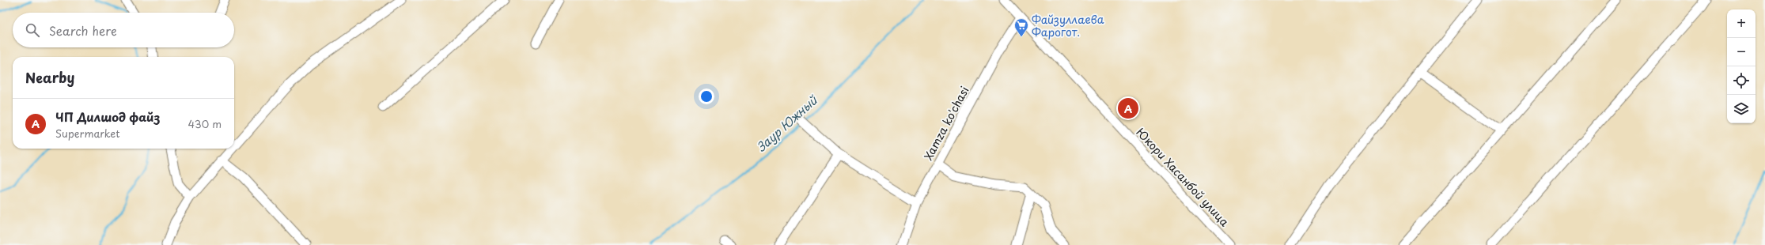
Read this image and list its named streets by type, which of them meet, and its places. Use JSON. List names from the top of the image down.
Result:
{
  "streets": {
    "street": ["Xamza ko'chasi", "Юкори Хасанбой улица"]
  },
  "crossings": [
    ["Xamza ko'chasi", "Юкори Хасанбой улица"]
  ],
  "water": ["Заур Южный"],
  "places": {
    "supermarket": ["Файзуллаева Фарогот."]
  },
  "page": {
    "map_buttons": ["+", "−"],
    "search": "Search here",
    "heading": "Nearby",
    "pins": "A",
    "list": [
      {
        "mark": "A",
        "name": "ЧП Дилшод файз",
        "note": "Supermarket",
        "value": "430 m"
      }
    ]
  }
}
